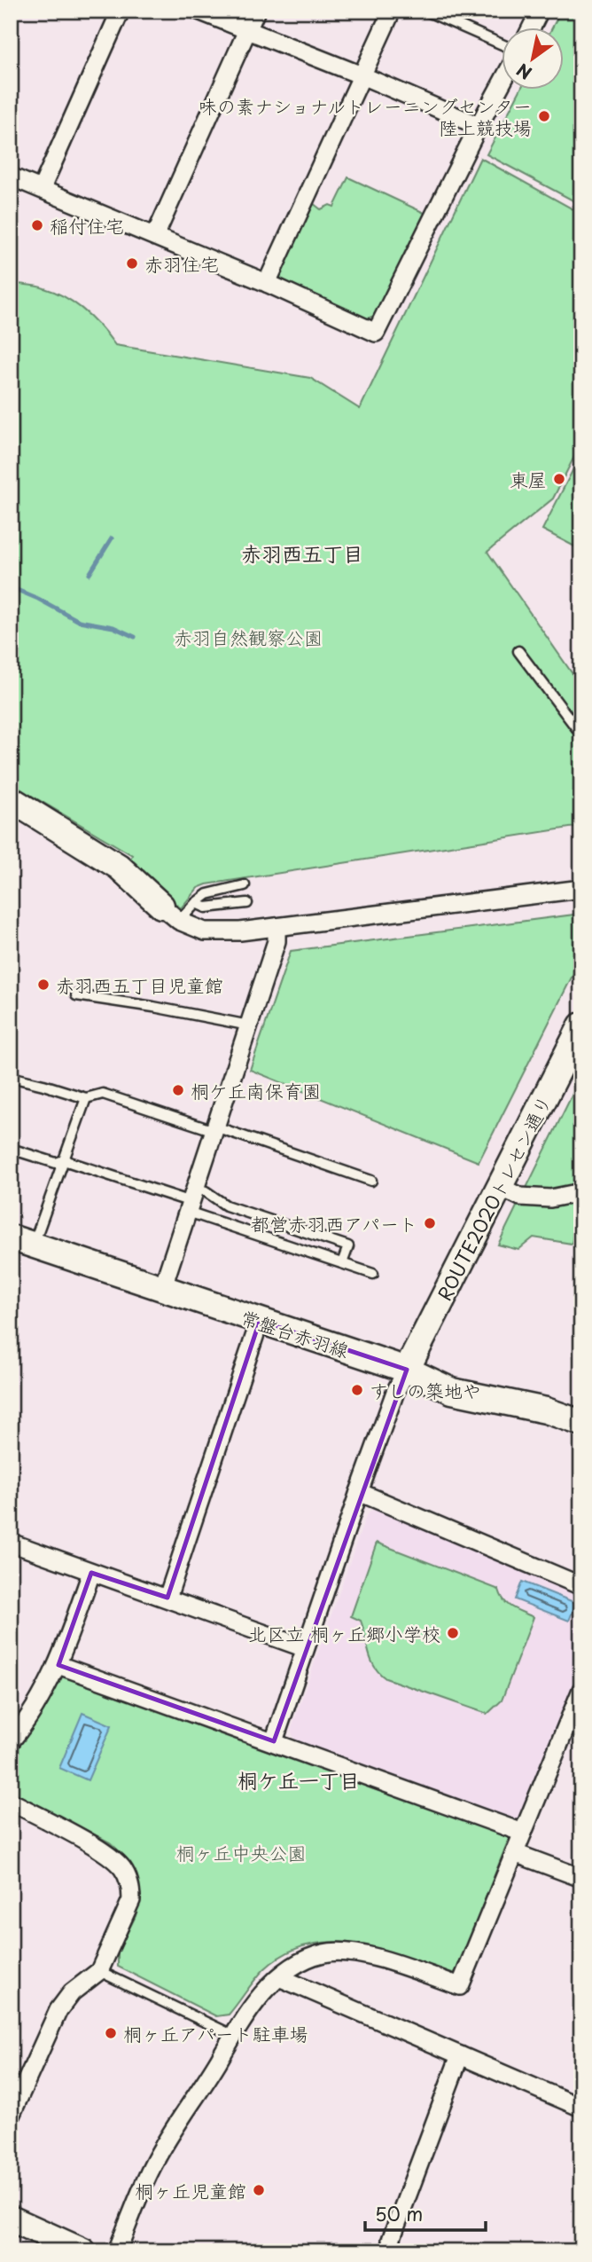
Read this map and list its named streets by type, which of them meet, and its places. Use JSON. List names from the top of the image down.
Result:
{
  "streets": {
    "main road": ["ROUTE2020トレセン通り", "常盤台赤羽線"]
  },
  "crossings": [
    ["ROUTE2020トレセン通り", "常盤台赤羽線"]
  ],
  "districts": ["赤羽西五丁目", "桐ケ丘一丁目"],
  "parks": ["赤羽自然観察公園", "桐ヶ丘中央公園"],
  "places": [
    "味の素ナショナルトレーニングセンター 陸上競技場",
    "稲付住宅",
    "赤羽住宅",
    "東屋",
    "赤羽西五丁目児童館",
    "桐ケ丘南保育園",
    "都営赤羽西アパート",
    "すしの築地や",
    "北区立 桐ヶ丘郷小学校",
    "桐ヶ丘アパート駐車場",
    "桐ヶ丘児童館"
  ],
  "scale_bar": "50 m",
  "north": "bottom left"
}
